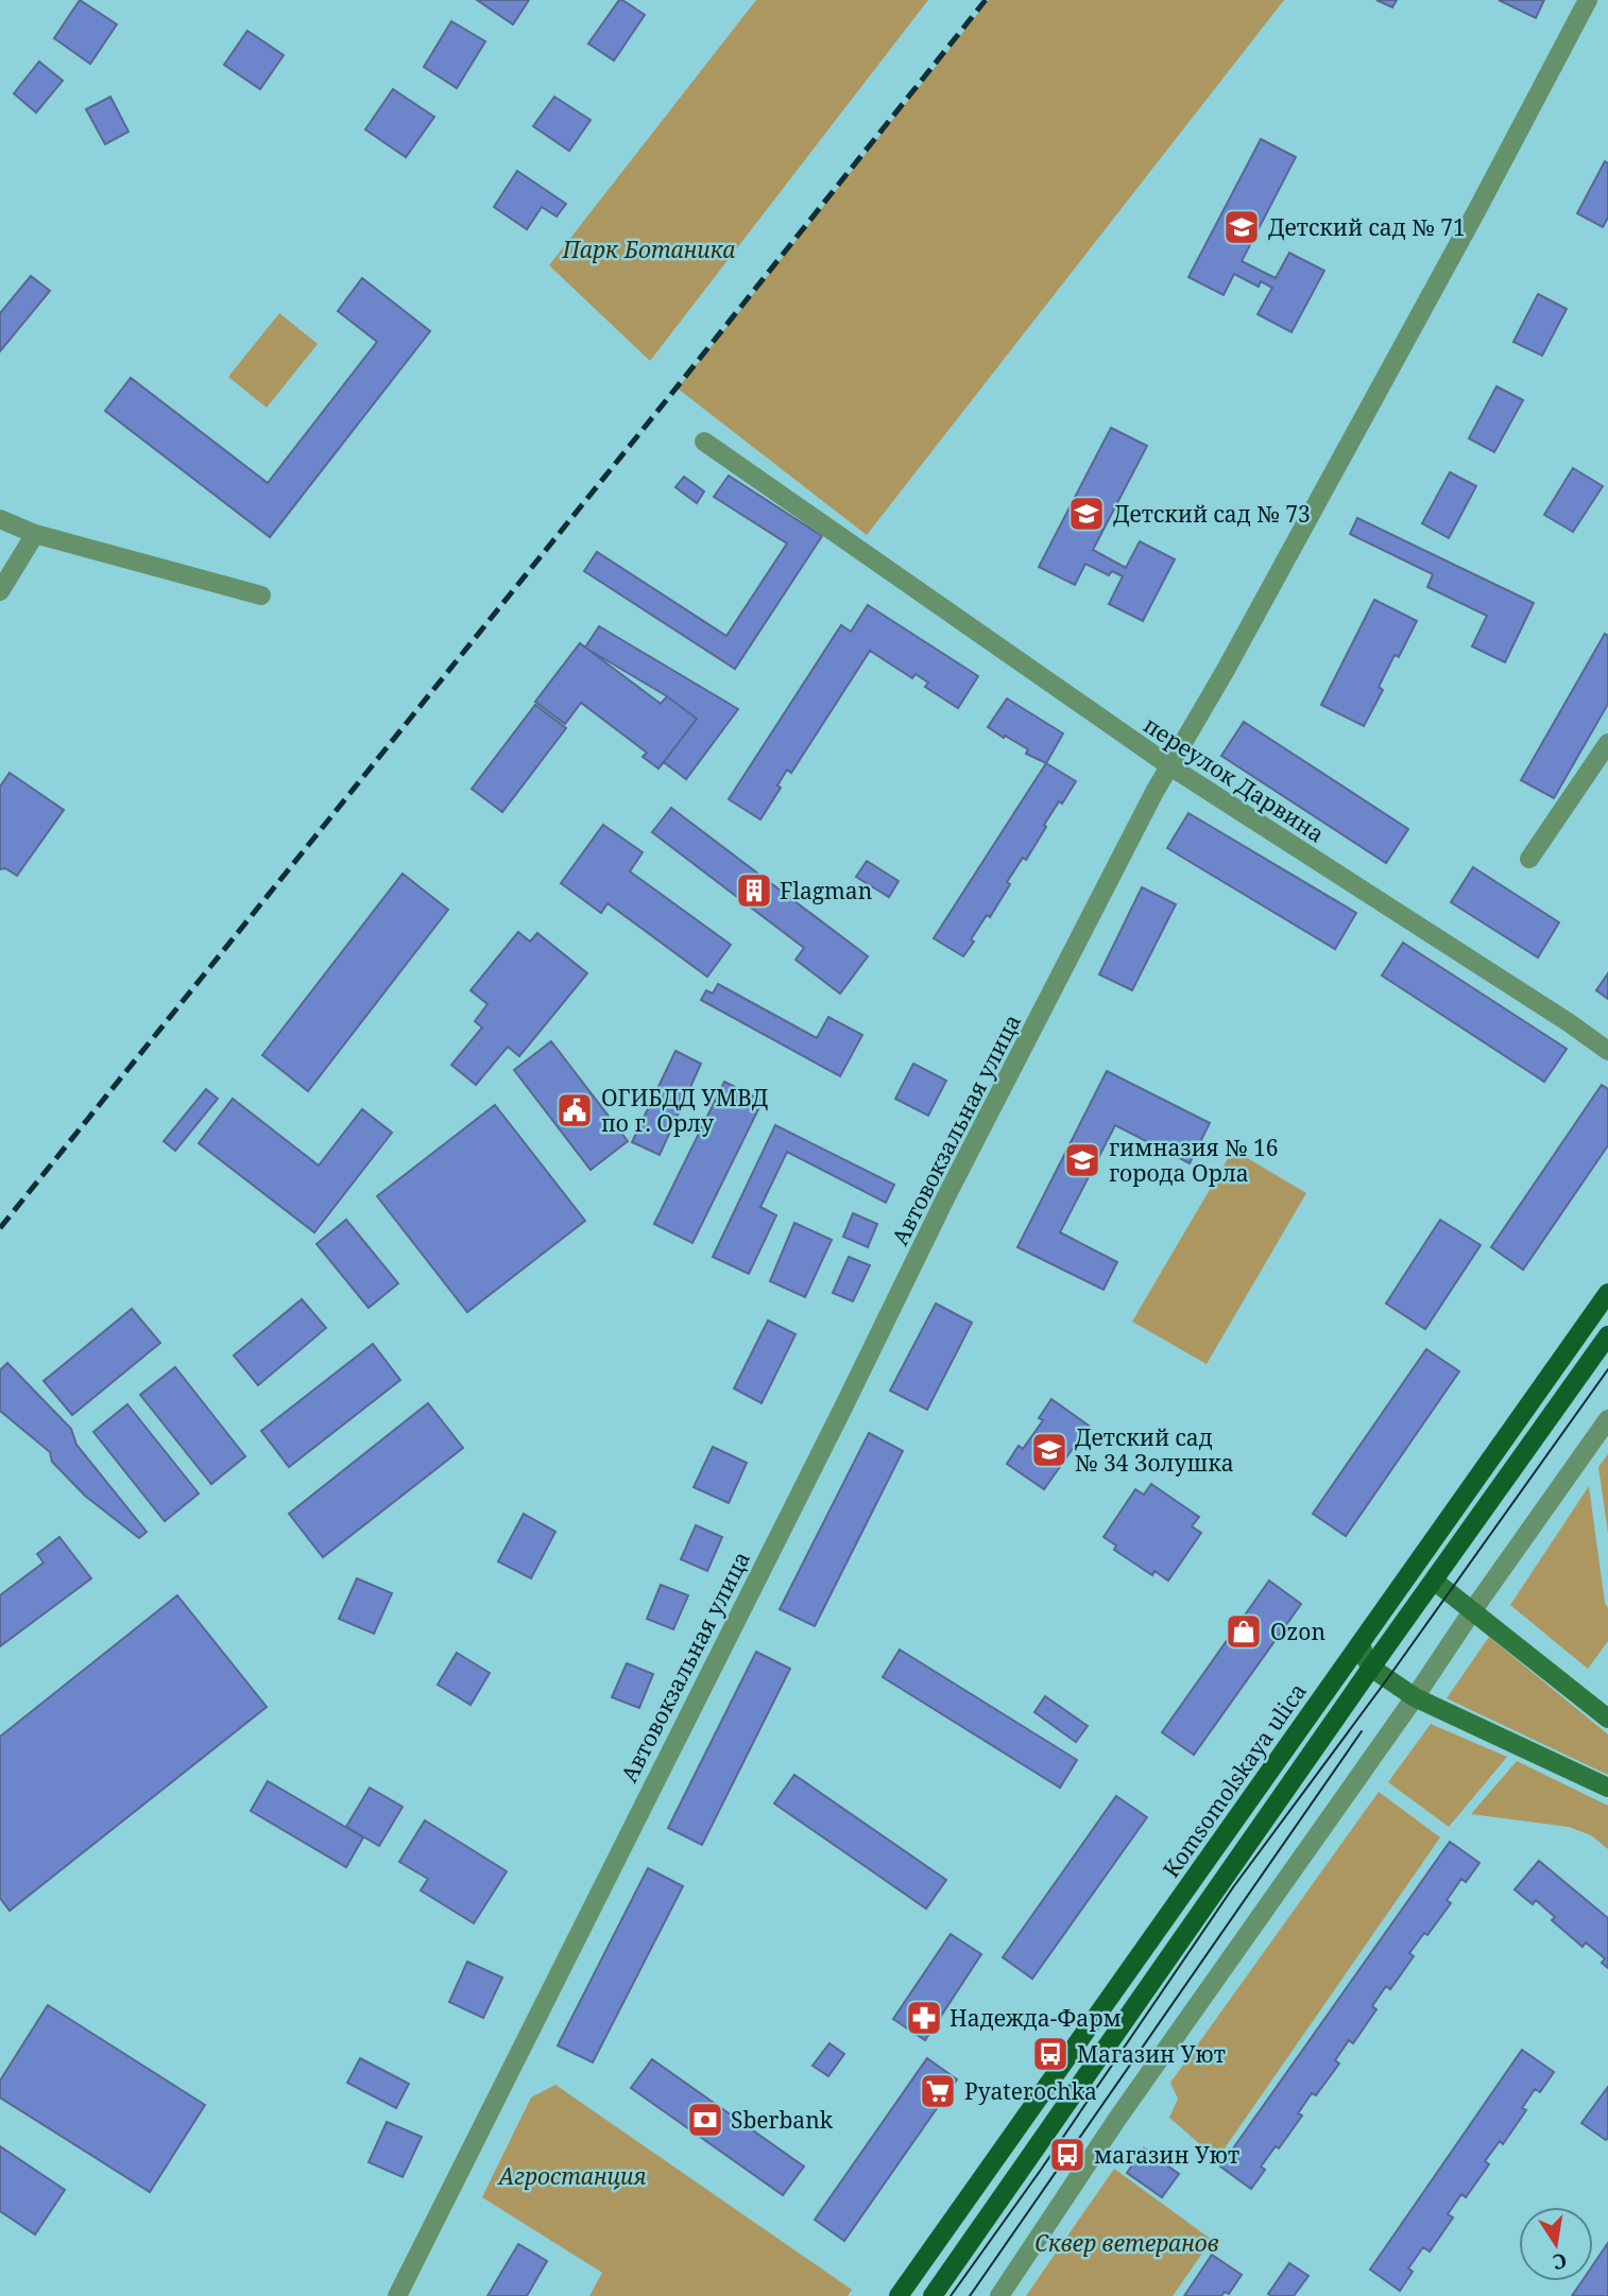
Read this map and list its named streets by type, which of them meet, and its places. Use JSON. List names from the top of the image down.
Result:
{
  "streets": {
    "main road": ["Komsomolskaya ulica"],
    "street": ["переулок Дарвина", "Автовокзальная улица"]
  },
  "crossings": [
    ["переулок Дарвина", "Автовокзальная улица"]
  ],
  "parks": ["Парк Ботаника", "Агростанция", "Сквер ветеранов"],
  "places": {
    "school or university": [
      "Детский сад № 71",
      "Детский сад № 73",
      "гимназия № 16 города Орла",
      "Детский сад № 34 Золушка"
    ],
    "building": ["Flagman"],
    "public building": ["ОГИБДД УМВД по г. Орлу"],
    "shop": ["Ozon"],
    "pharmacy": ["Надежда-Фарм"],
    "bus stop": ["Магазин Уют", "магазин Уют"],
    "supermarket": ["Pyaterochka"],
    "bank": ["Sberbank"]
  },
  "north": "bottom"
}
